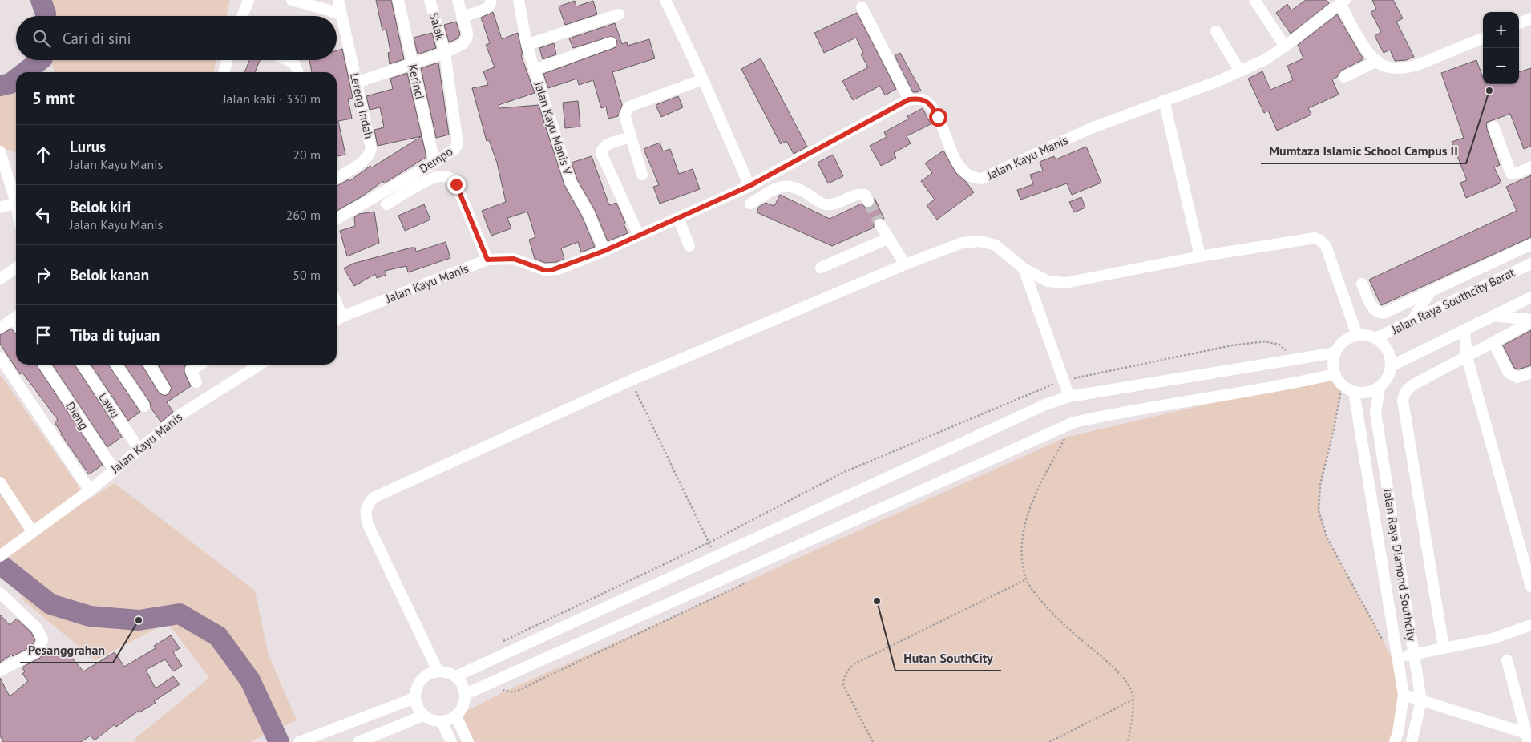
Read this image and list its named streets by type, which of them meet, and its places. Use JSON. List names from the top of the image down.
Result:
{
  "streets": {
    "street": [
      "Salak",
      "Kerinci",
      "Lereng Indah",
      "Jalan Kayu Manis V",
      "Jalan Kayu Manis",
      "Dempo",
      "Jalan Raya Southcity Barat",
      "Lawu",
      "Dieng",
      "Jalan Raya Diamond Southcity"
    ]
  },
  "crossings": [
    ["Salak", "Dempo"],
    ["Kerinci", "Dempo"],
    ["Jalan Kayu Manis V", "Jalan Kayu Manis"],
    ["Jalan Kayu Manis", "Lawu"],
    ["Jalan Kayu Manis", "Dieng"],
    ["Jalan Raya Southcity Barat", "Jalan Raya Diamond Southcity"]
  ],
  "places": ["Mumtaza Islamic School Campus II", "Hutan SouthCity", "Pesanggrahan"],
  "page": {
    "map_buttons": ["+", "−"],
    "search": "Cari di sini",
    "heading": ["5 mnt", "Jalan kaki · 330 m"],
    "list": [
      ["Lurus", "Jalan Kayu Manis", "20 m"],
      ["Belok kiri", "Jalan Kayu Manis", "260 m"],
      ["Belok kanan", "50 m"],
      "Tiba di tujuan"
    ]
  }
}
